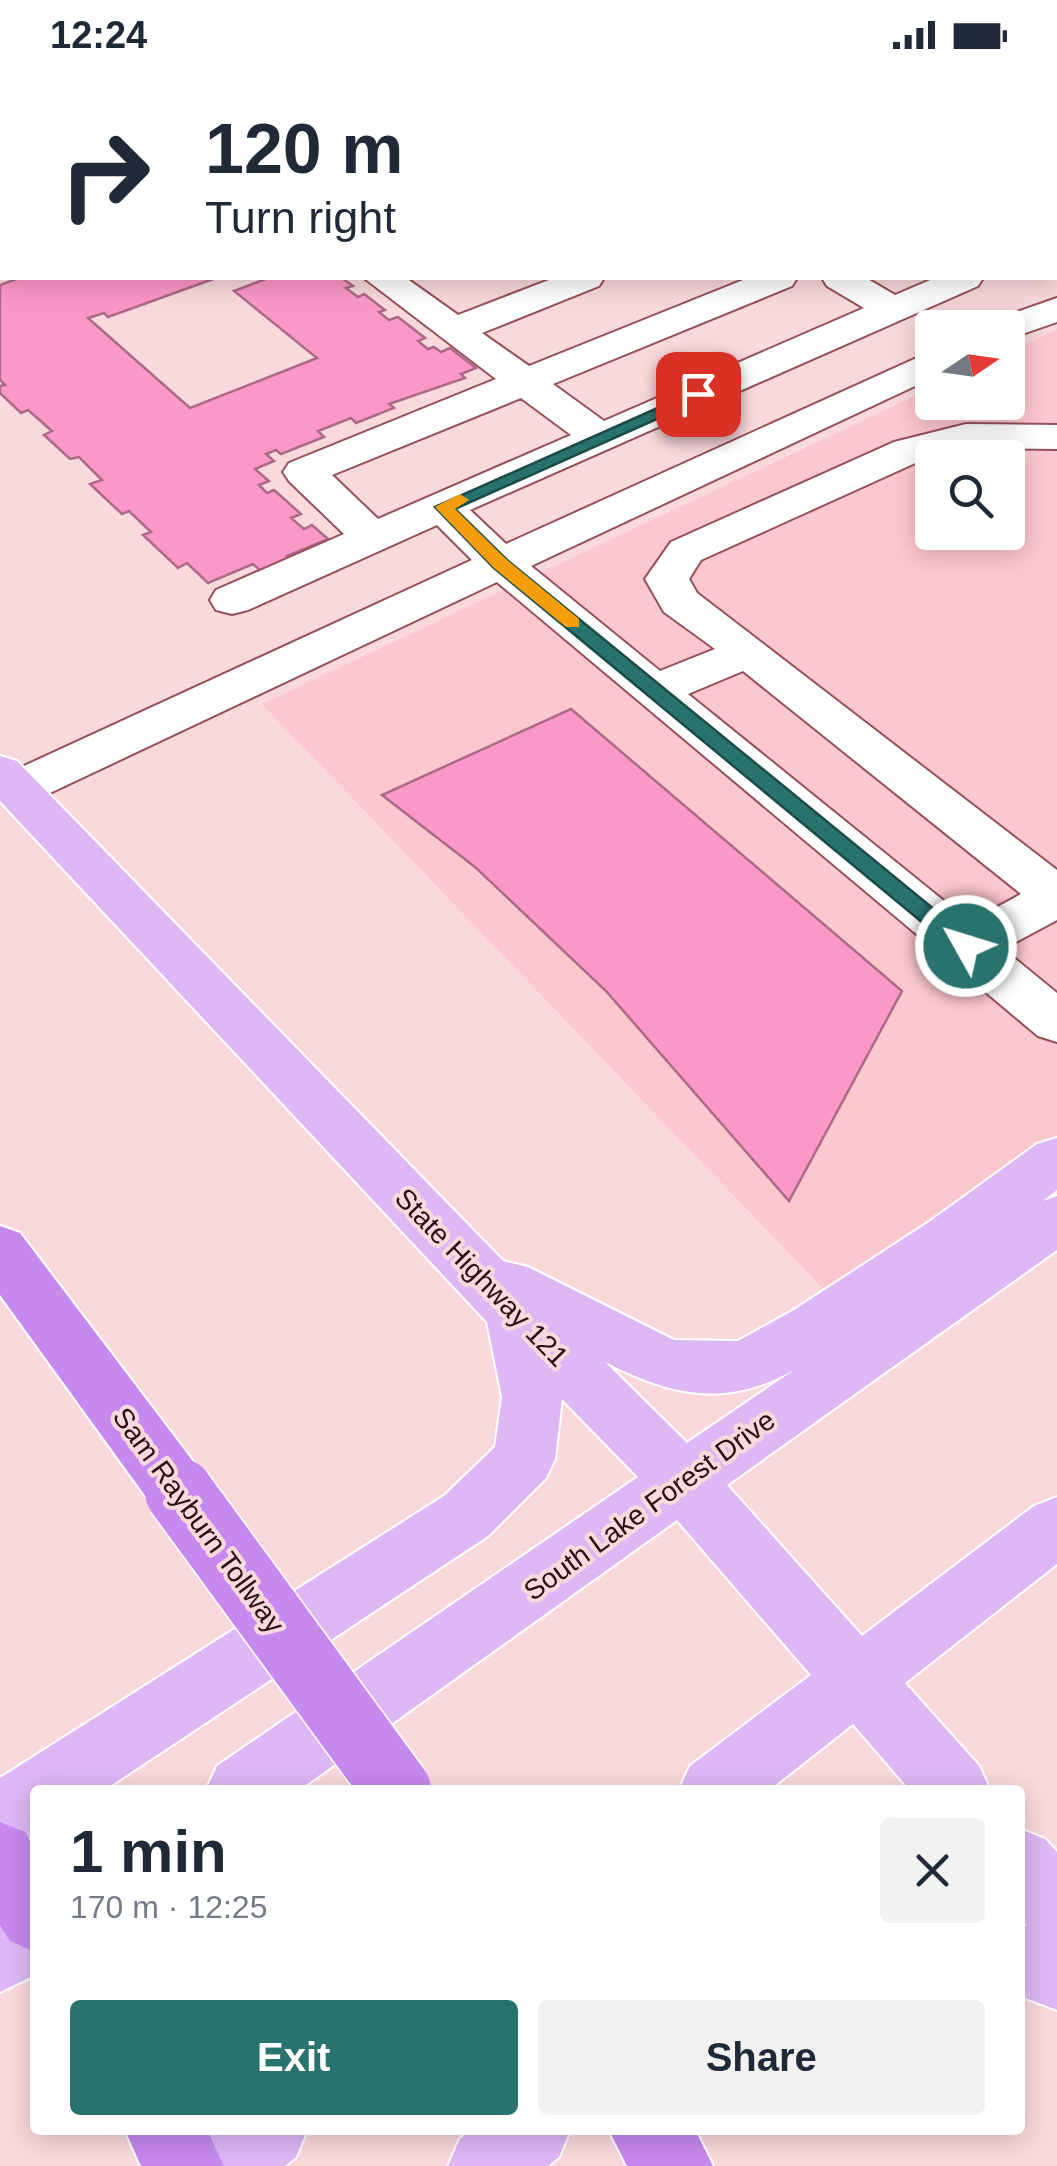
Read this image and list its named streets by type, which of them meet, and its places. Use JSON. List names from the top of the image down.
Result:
{
  "streets": {
    "highway": ["Sam Rayburn Tollway"],
    "main road": ["State Highway 121", "South Lake Forest Drive"]
  },
  "crossings": [
    ["State Highway 121", "South Lake Forest Drive"]
  ],
  "north": "right",
  "page": {
    "status": "12:24",
    "turn": ["120 m", "Turn right"],
    "heading": ["1 min", "170 m · 12:25"],
    "buttons": ["Exit", "Share"]
  }
}
